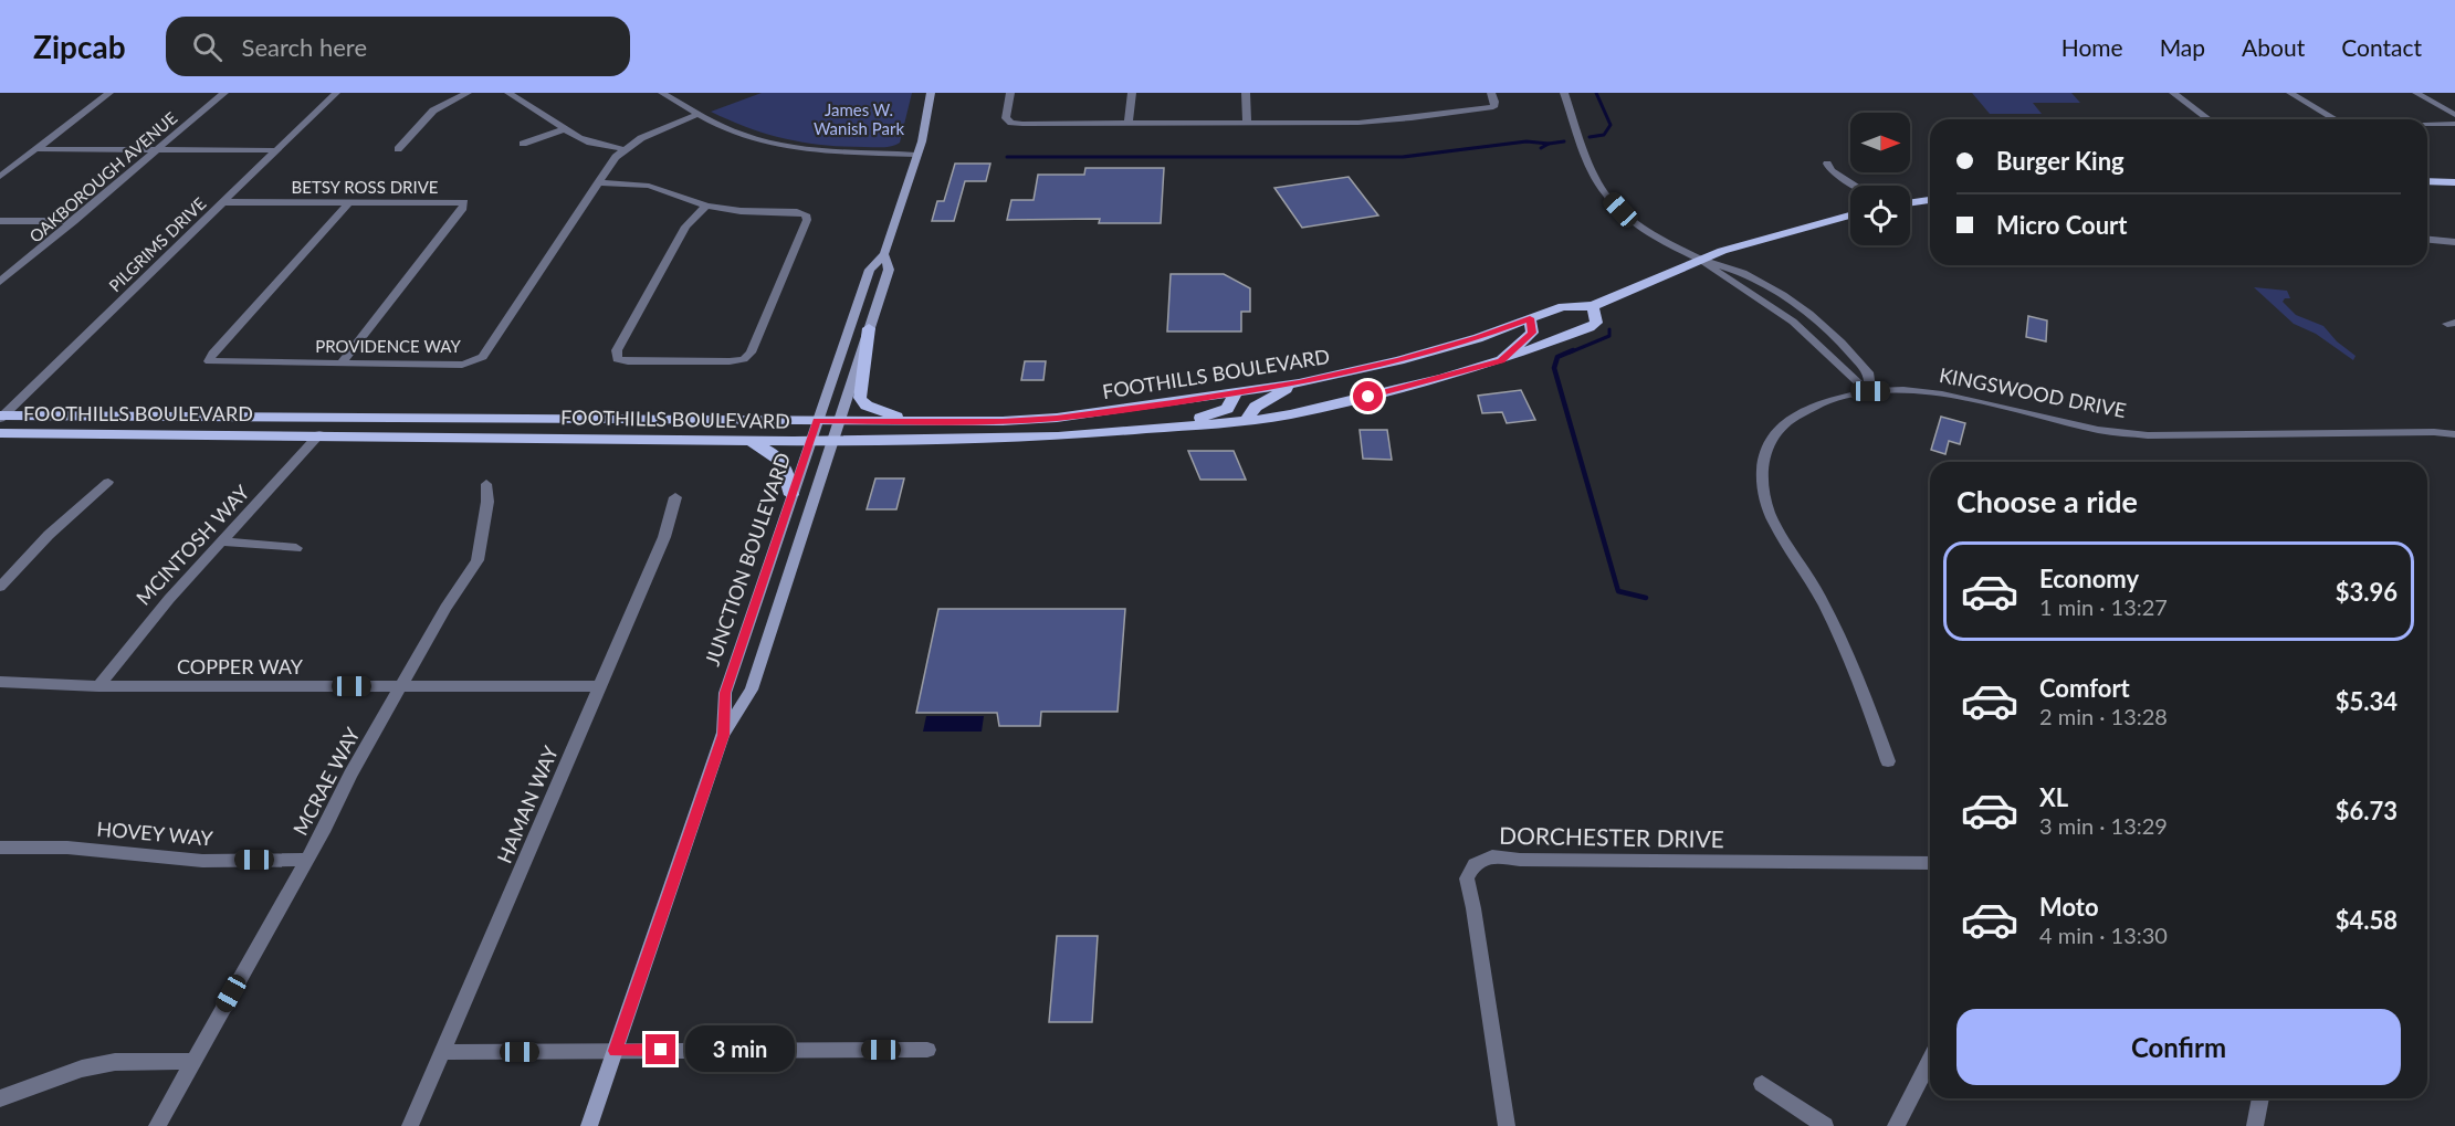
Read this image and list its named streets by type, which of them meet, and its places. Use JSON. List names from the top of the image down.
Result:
{
  "streets": {
    "main road": ["FOOTHILLS BOULEVARD", "JUNCTION BOULEVARD"],
    "street": [
      "OAKBOROUGH AVENUE",
      "BETSY ROSS DRIVE",
      "PILGRIMS DRIVE",
      "PROVIDENCE WAY",
      "KINGSWOOD DRIVE",
      "MCINTOSH WAY",
      "COPPER WAY",
      "MCRAE WAY",
      "HAMAN WAY",
      "HOVEY WAY",
      "DORCHESTER DRIVE"
    ]
  },
  "crossings": [
    ["BETSY ROSS DRIVE", "PILGRIMS DRIVE"],
    ["BETSY ROSS DRIVE", "PROVIDENCE WAY"],
    ["PILGRIMS DRIVE", "FOOTHILLS BOULEVARD"],
    ["FOOTHILLS BOULEVARD", "MCINTOSH WAY"],
    ["FOOTHILLS BOULEVARD", "JUNCTION BOULEVARD"],
    ["MCINTOSH WAY", "COPPER WAY"],
    ["COPPER WAY", "MCRAE WAY"],
    ["COPPER WAY", "HAMAN WAY"],
    ["MCRAE WAY", "HOVEY WAY"]
  ],
  "parks": ["James W. Wanish Park"],
  "north": "right",
  "page": {
    "header": "Zipcab",
    "search": "Search here",
    "nav": [
      "Home",
      "Map",
      "About",
      "Contact"
    ],
    "banner": ["Burger King", "Micro Court"],
    "heading": "Choose a ride",
    "list": [
      {
        "name": "Economy",
        "note": "1 min · 13:27",
        "value": "$3.96"
      },
      {
        "name": "Comfort",
        "note": "2 min · 13:28",
        "value": "$5.34"
      },
      {
        "name": "XL",
        "note": "3 min · 13:29",
        "value": "$6.73"
      },
      {
        "name": "Moto",
        "note": "4 min · 13:30",
        "value": "$4.58"
      }
    ],
    "buttons": "Confirm",
    "bubble": "3 min"
  }
}
